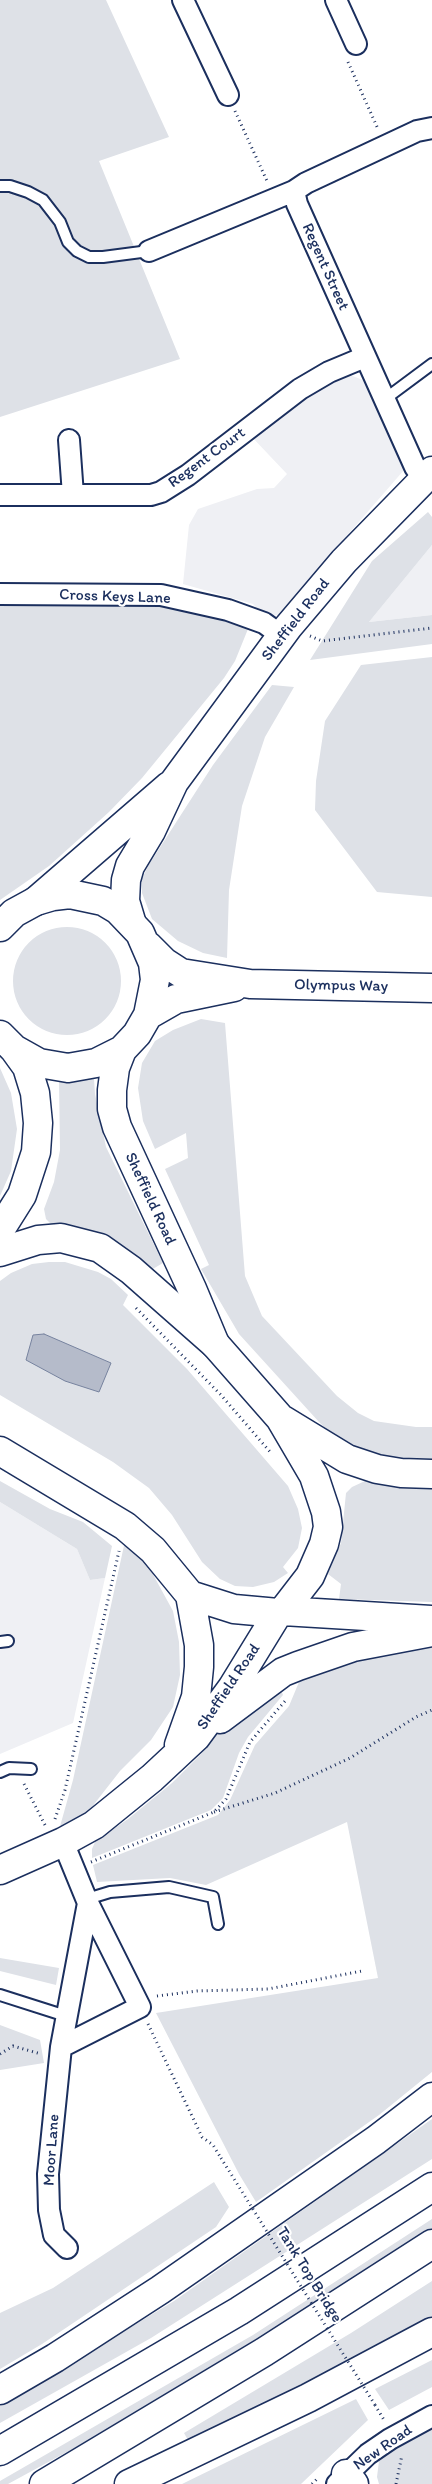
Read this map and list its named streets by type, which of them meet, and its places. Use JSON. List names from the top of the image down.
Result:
{
  "streets": {
    "main road": ["Sheffield Road", "Olympus Way"],
    "street": [
      "Regent Street",
      "Regent Court",
      "Cross Keys Lane",
      "Moor Lane",
      "New Road"
    ],
    "path": ["Tank Top Bridge"]
  },
  "crossings": [
    ["Regent Street", "Regent Court"],
    ["Regent Street", "Sheffield Road"],
    ["Cross Keys Lane", "Sheffield Road"]
  ]
}
